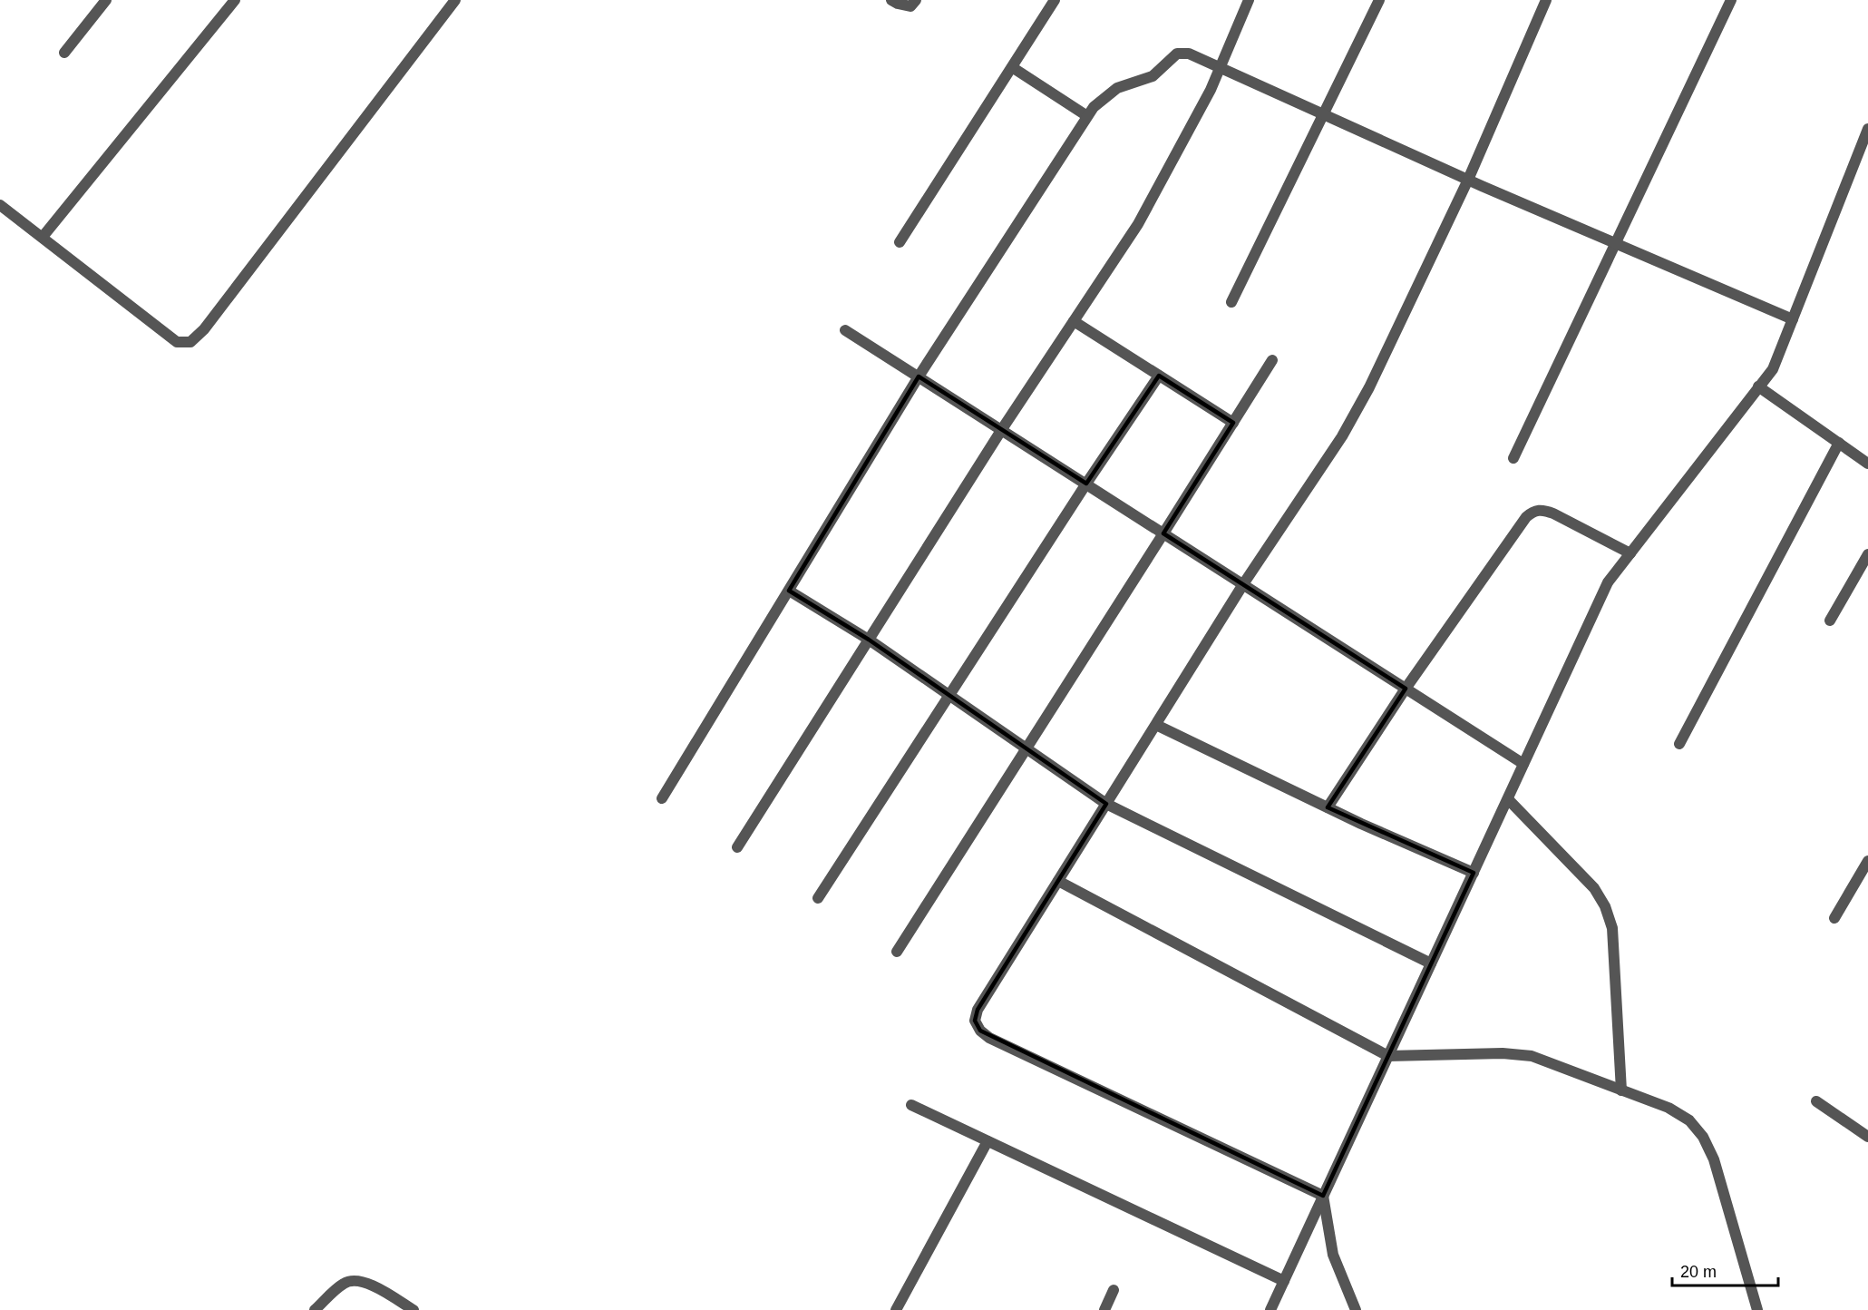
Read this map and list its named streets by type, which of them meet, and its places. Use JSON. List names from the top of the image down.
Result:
{
  "scale_bar": "20 m"
}
